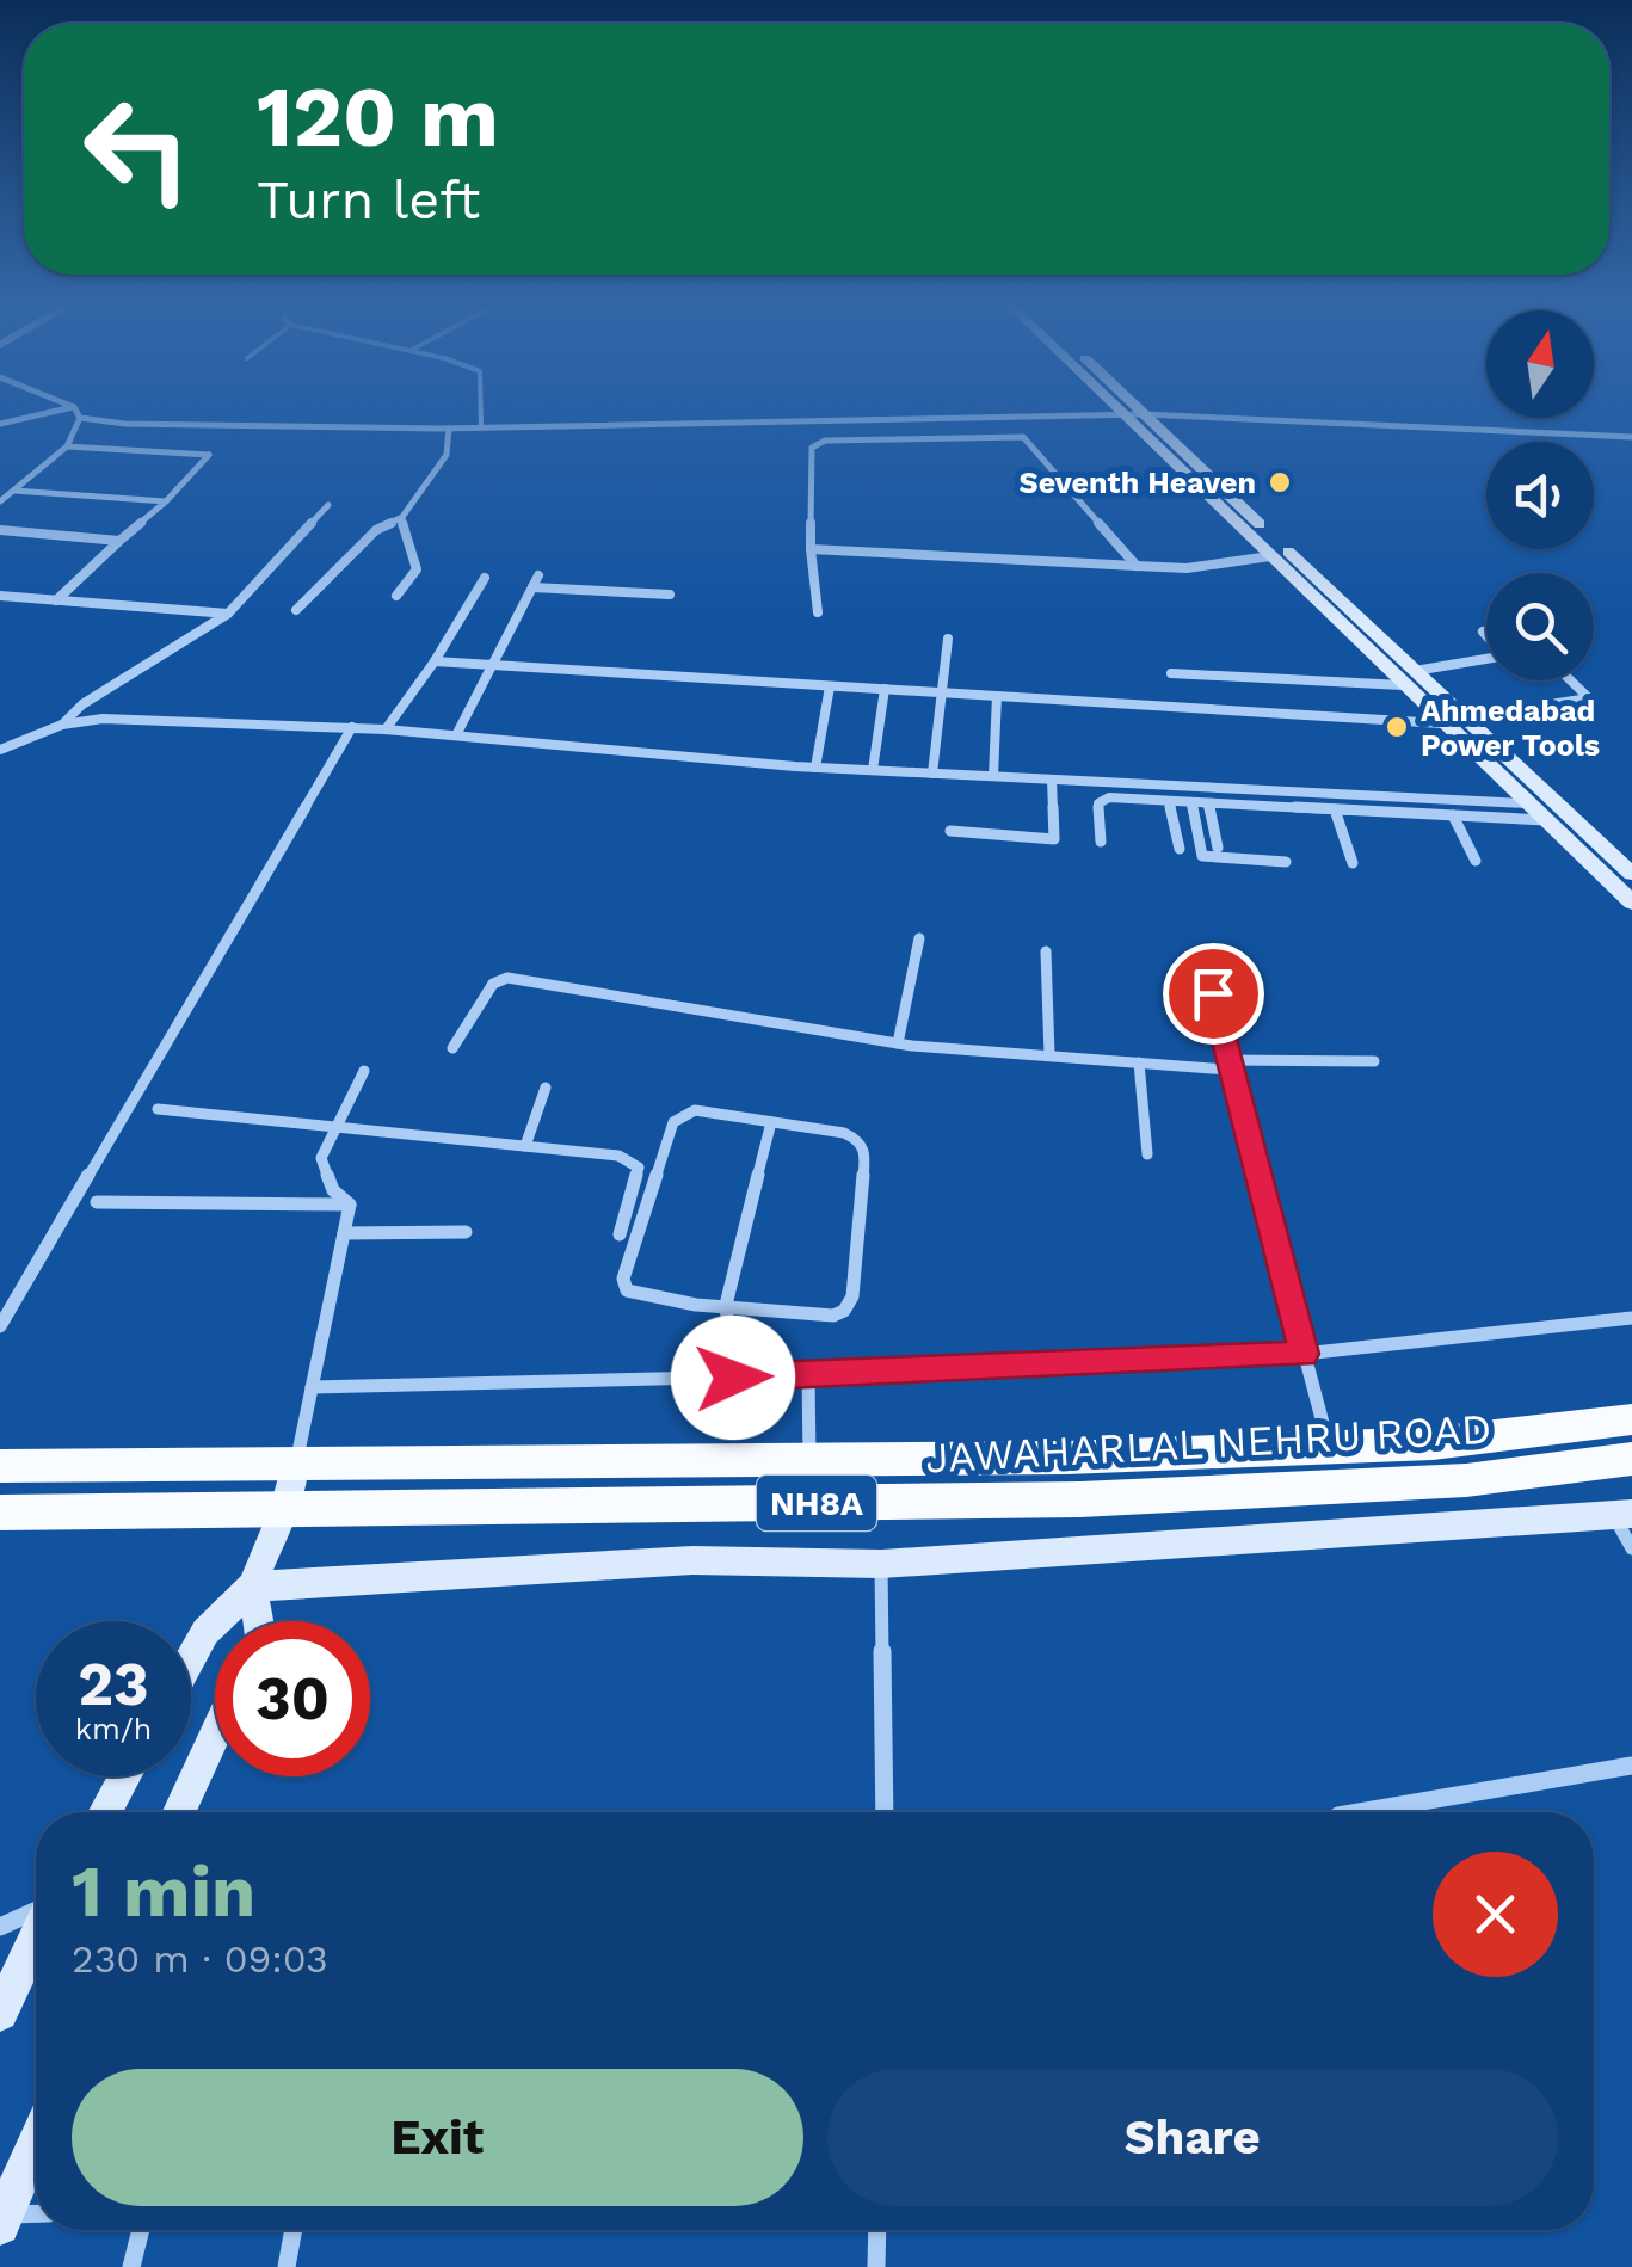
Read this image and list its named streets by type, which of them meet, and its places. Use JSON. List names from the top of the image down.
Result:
{
  "streets": {
    "main road": ["JAWAHARLAL NEHRU ROAD", "NH8A"]
  },
  "places": ["Seventh Heaven", "Ahmedabad Power Tools"],
  "north": "top",
  "page": {
    "turn": ["120 m", "Turn left"],
    "speed": "23 km/h",
    "limit": "30",
    "heading": ["1 min", "230 m · 09:03"],
    "buttons": ["Exit", "Share"]
  }
}
